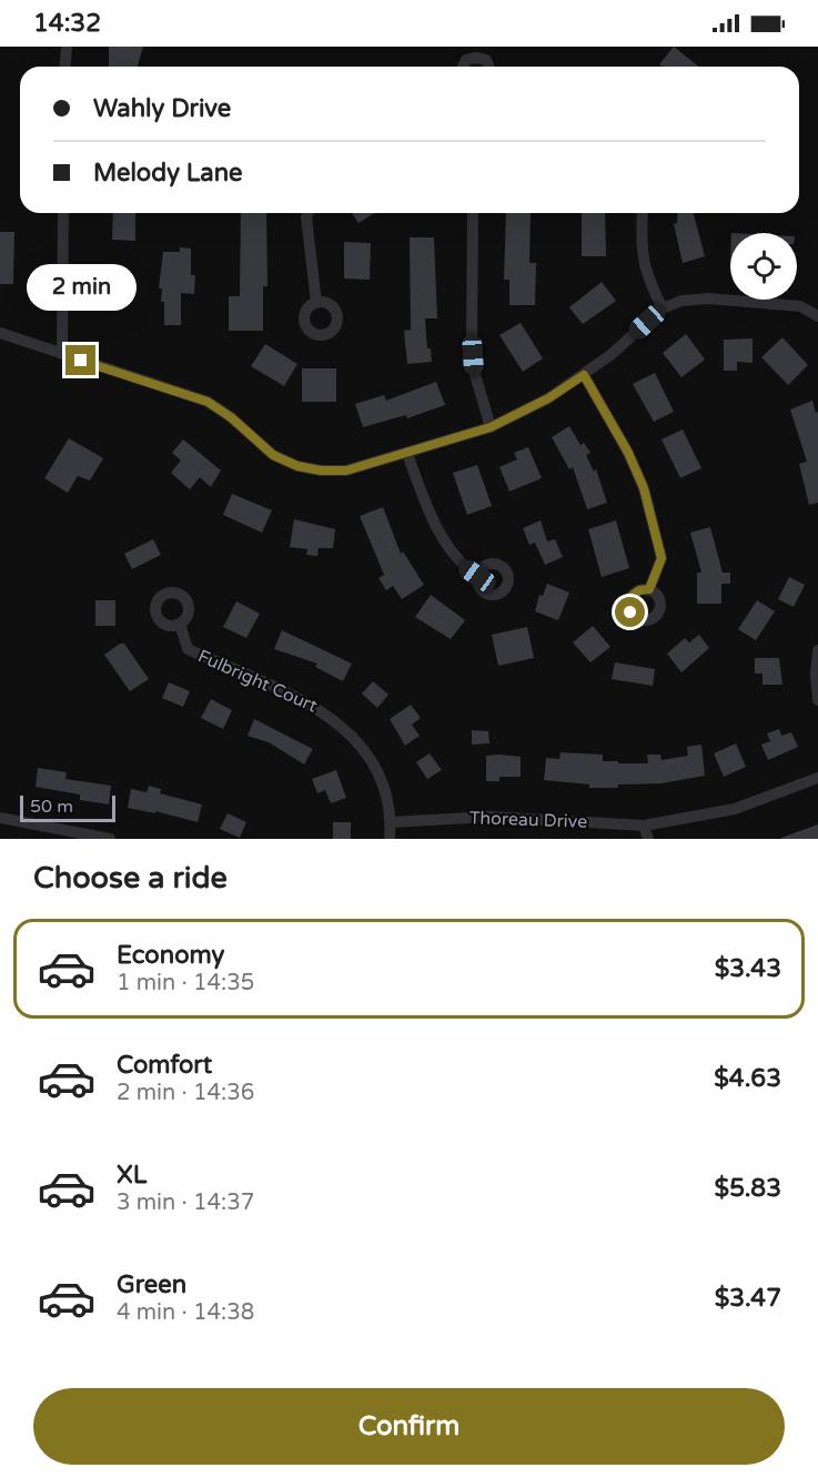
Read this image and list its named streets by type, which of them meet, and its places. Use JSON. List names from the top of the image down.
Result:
{
  "streets": {
    "street": ["Fulbright Court", "Thoreau Drive"]
  },
  "crossings": [
    ["Fulbright Court", "Thoreau Drive"]
  ],
  "scale_bar": "50 m",
  "page": {
    "status": "14:32",
    "banner": ["Wahly Drive", "Melody Lane"],
    "bubble": "2 min",
    "scale": "50 m",
    "heading": "Choose a ride",
    "list": [
      {
        "name": "Economy",
        "note": "1 min · 14:35",
        "value": "$3.43"
      },
      {
        "name": "Comfort",
        "note": "2 min · 14:36",
        "value": "$4.63"
      },
      {
        "name": "XL",
        "note": "3 min · 14:37",
        "value": "$5.83"
      },
      {
        "name": "Green",
        "note": "4 min · 14:38",
        "value": "$3.47"
      }
    ],
    "buttons": "Confirm"
  }
}
